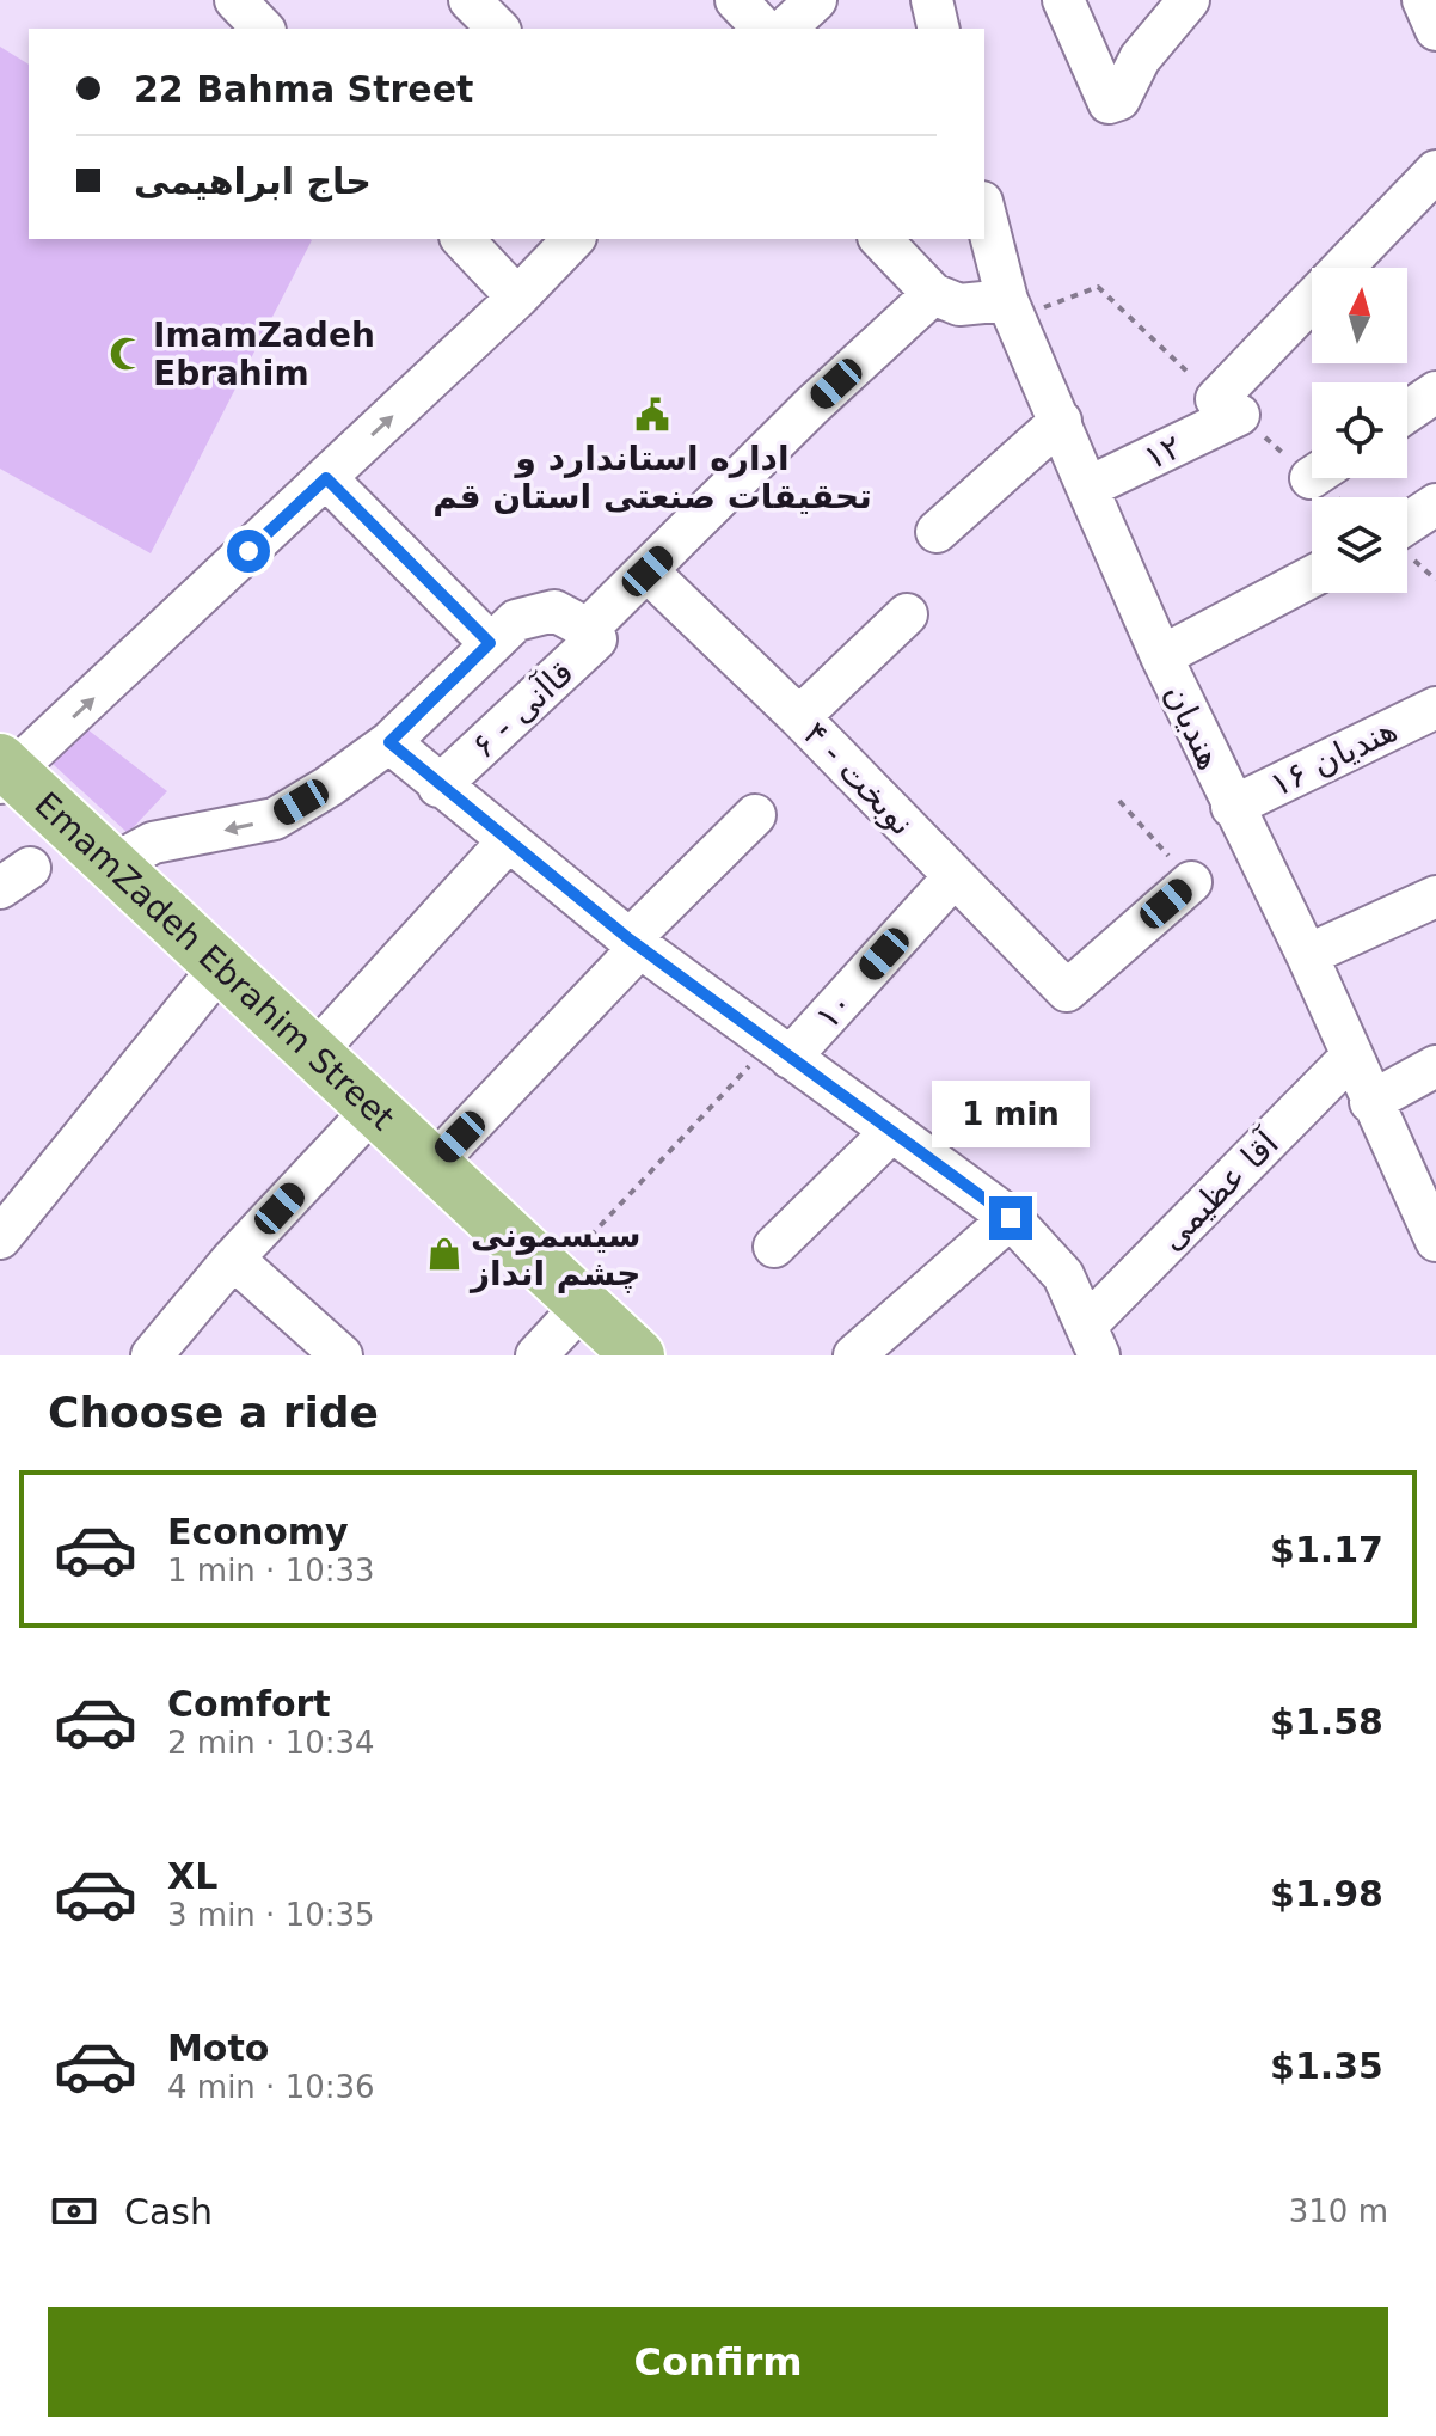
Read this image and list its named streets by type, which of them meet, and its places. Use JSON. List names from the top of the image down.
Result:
{
  "streets": {
    "main road": ["EmamZadeh Ebrahim Street"],
    "street": [
      "۱۲",
      "۶ - قاآنی",
      "هندیان",
      "هندیان ۱۶",
      "۴ - نوبخت",
      "۱۰",
      "آقا عظیمی"
    ]
  },
  "crossings": [
    ["۱۲", "هندیان"],
    ["هندیان", "هندیان ۱۶"],
    ["هندیان", "آقا عظیمی"],
    ["۴ - نوبخت", "۱۰"]
  ],
  "places": {
    "mosque": ["ImamZadeh Ebrahim"],
    "public building": ["اداره استاندارد و تحقیقات صنعتی استان قم"],
    "shop": ["سیسمونی چشم انداز"]
  },
  "north": "top",
  "page": {
    "banner": ["22 Bahma Street", "حاج ابراهیمی"],
    "bubble": "1 min",
    "heading": "Choose a ride",
    "list": [
      {
        "name": "Economy",
        "note": "1 min · 10:33",
        "value": "$1.17"
      },
      {
        "name": "Comfort",
        "note": "2 min · 10:34",
        "value": "$1.58"
      },
      {
        "name": "XL",
        "note": "3 min · 10:35",
        "value": "$1.98"
      },
      {
        "name": "Moto",
        "note": "4 min · 10:36",
        "value": "$1.35"
      }
    ],
    "pay": ["Cash", "310 m"],
    "buttons": "Confirm"
  }
}
